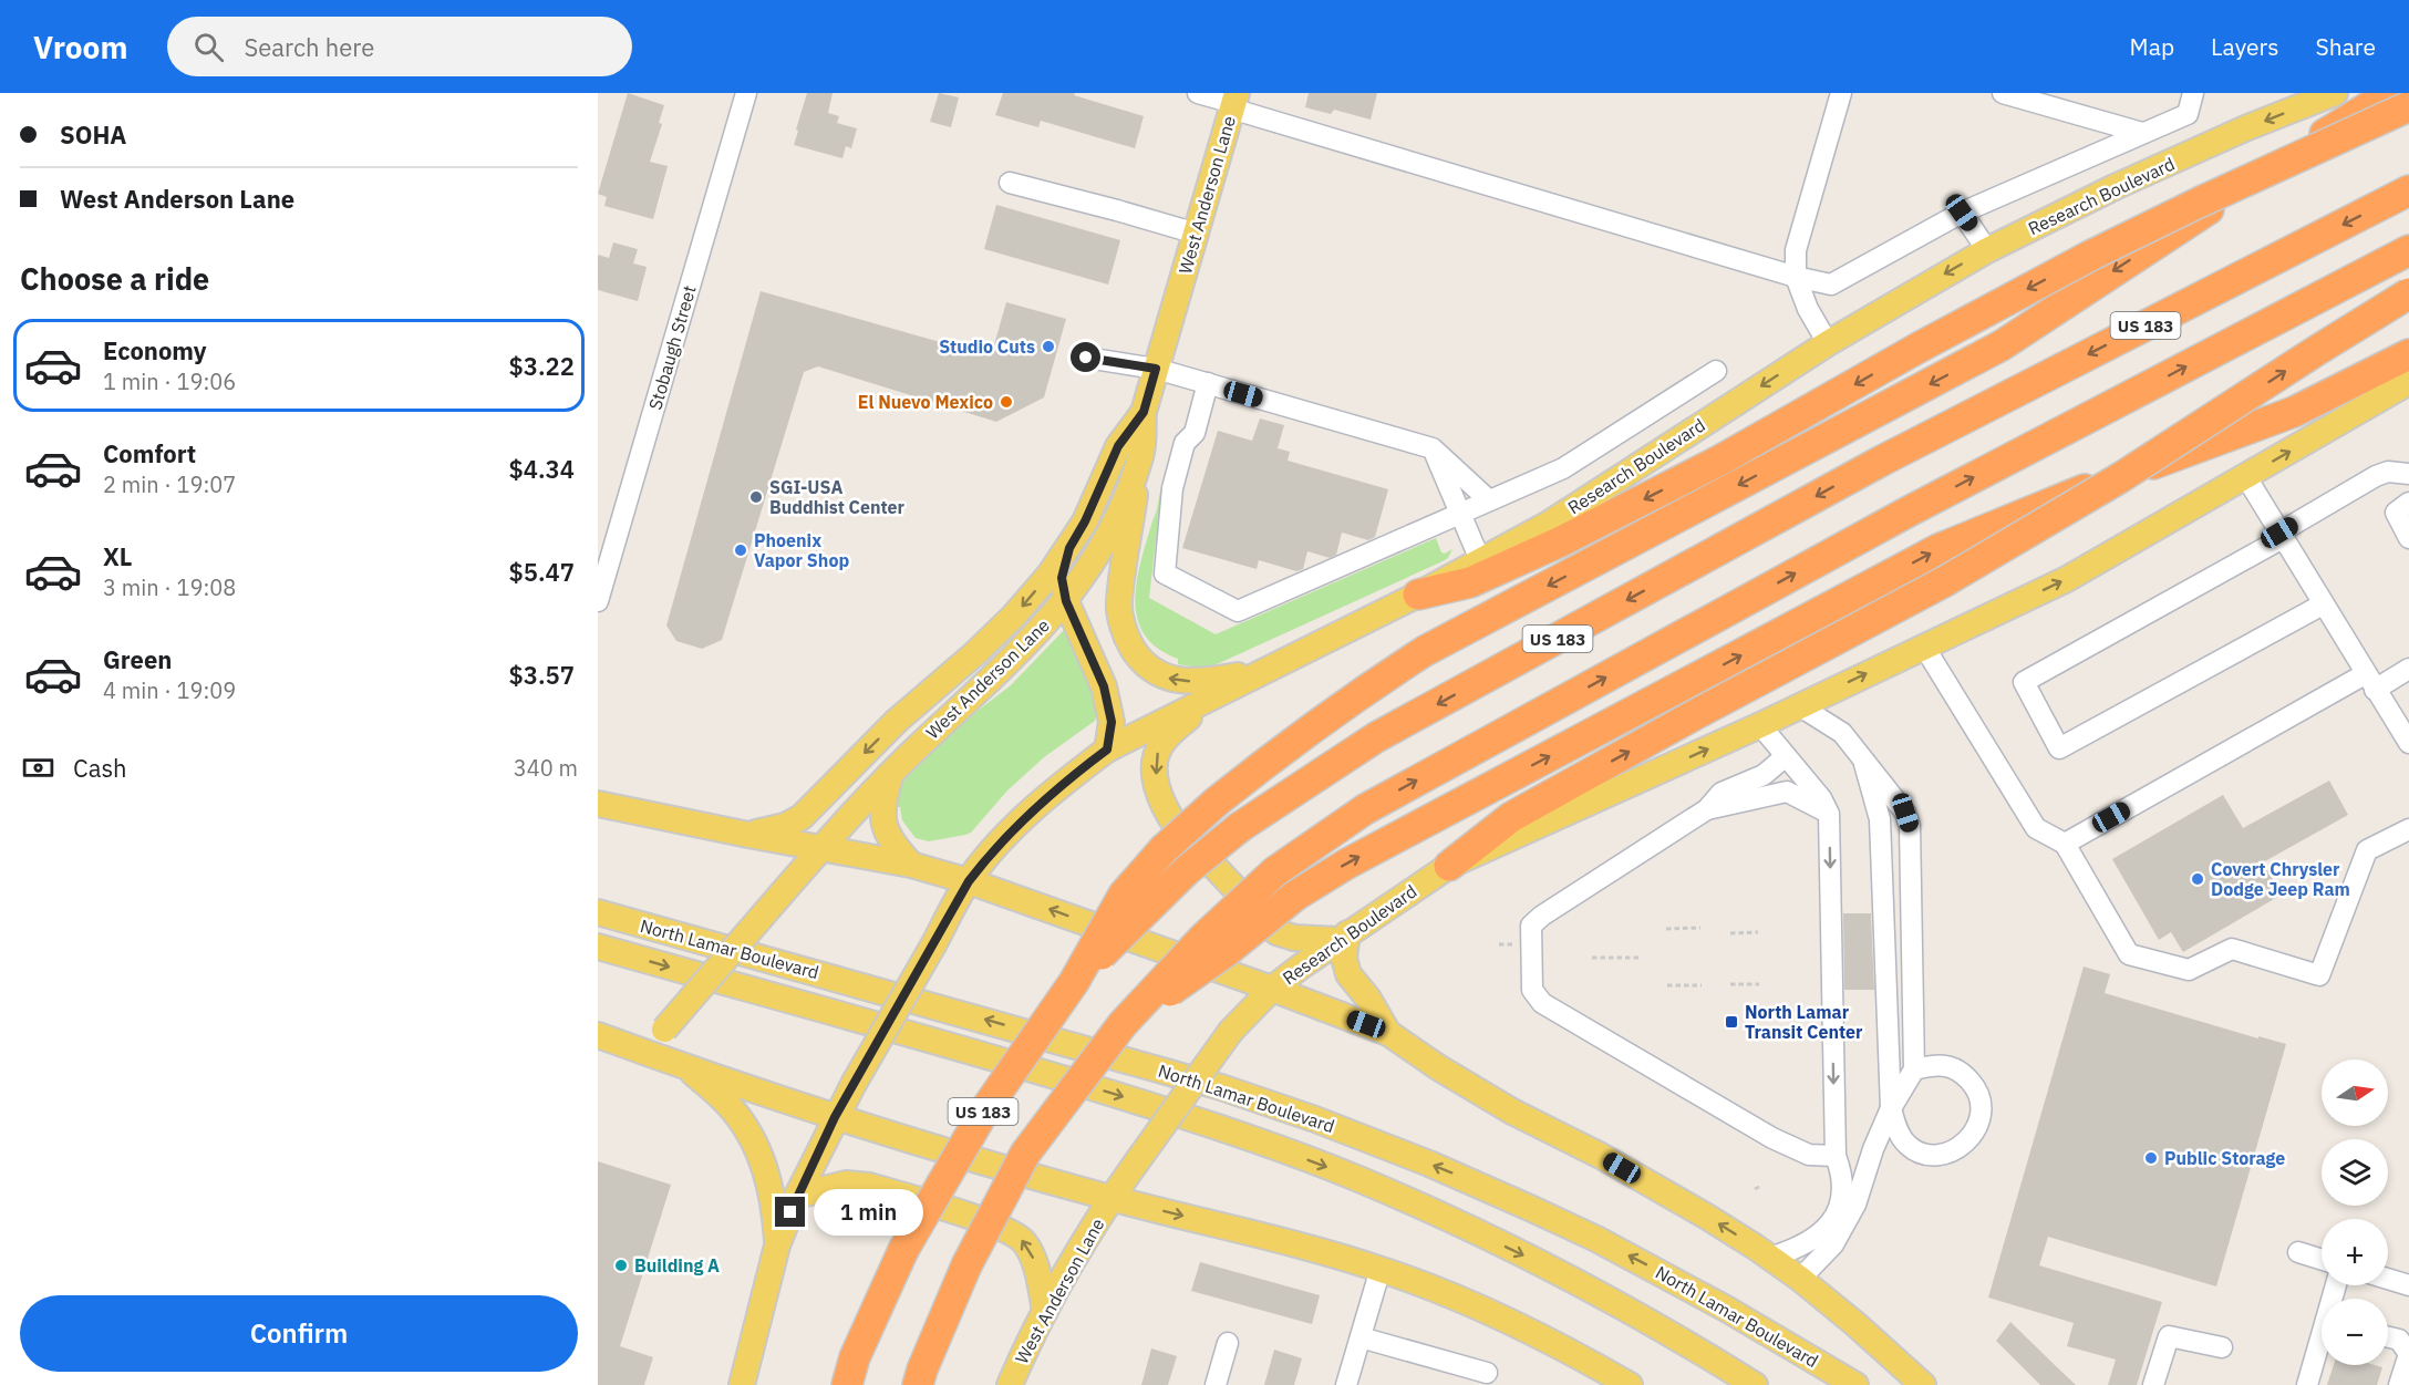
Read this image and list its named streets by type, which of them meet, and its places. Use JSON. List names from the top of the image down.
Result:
{
  "streets": {
    "highway": ["US 183"],
    "main road": ["West Anderson Lane", "Research Boulevard", "North Lamar Boulevard"],
    "street": ["Stobaugh Street"]
  },
  "crossings": [
    ["West Anderson Lane", "Research Boulevard"]
  ],
  "places": {
    "other": [
      "Studio Cuts",
      "El Nuevo Mexico",
      "SGI-USA Buddhist Center",
      "Phoenix Vapor Shop",
      "Covert Chrysler Dodge Jeep Ram",
      "Public Storage",
      "Building A"
    ],
    "transit": ["North Lamar Transit Center"]
  },
  "north": "right",
  "page": {
    "header": "Vroom",
    "search": "Search here",
    "nav": ["Map", "Layers", "Share"],
    "banner": ["SOHA", "West Anderson Lane"],
    "heading": "Choose a ride",
    "list": [
      {
        "name": "Economy",
        "note": "1 min · 19:06",
        "value": "$3.22"
      },
      {
        "name": "Comfort",
        "note": "2 min · 19:07",
        "value": "$4.34"
      },
      {
        "name": "XL",
        "note": "3 min · 19:08",
        "value": "$5.47"
      },
      {
        "name": "Green",
        "note": "4 min · 19:09",
        "value": "$3.57"
      }
    ],
    "pay": ["Cash", "340 m"],
    "map_buttons": ["+", "−"],
    "bubble": "1 min",
    "buttons": "Confirm"
  }
}
